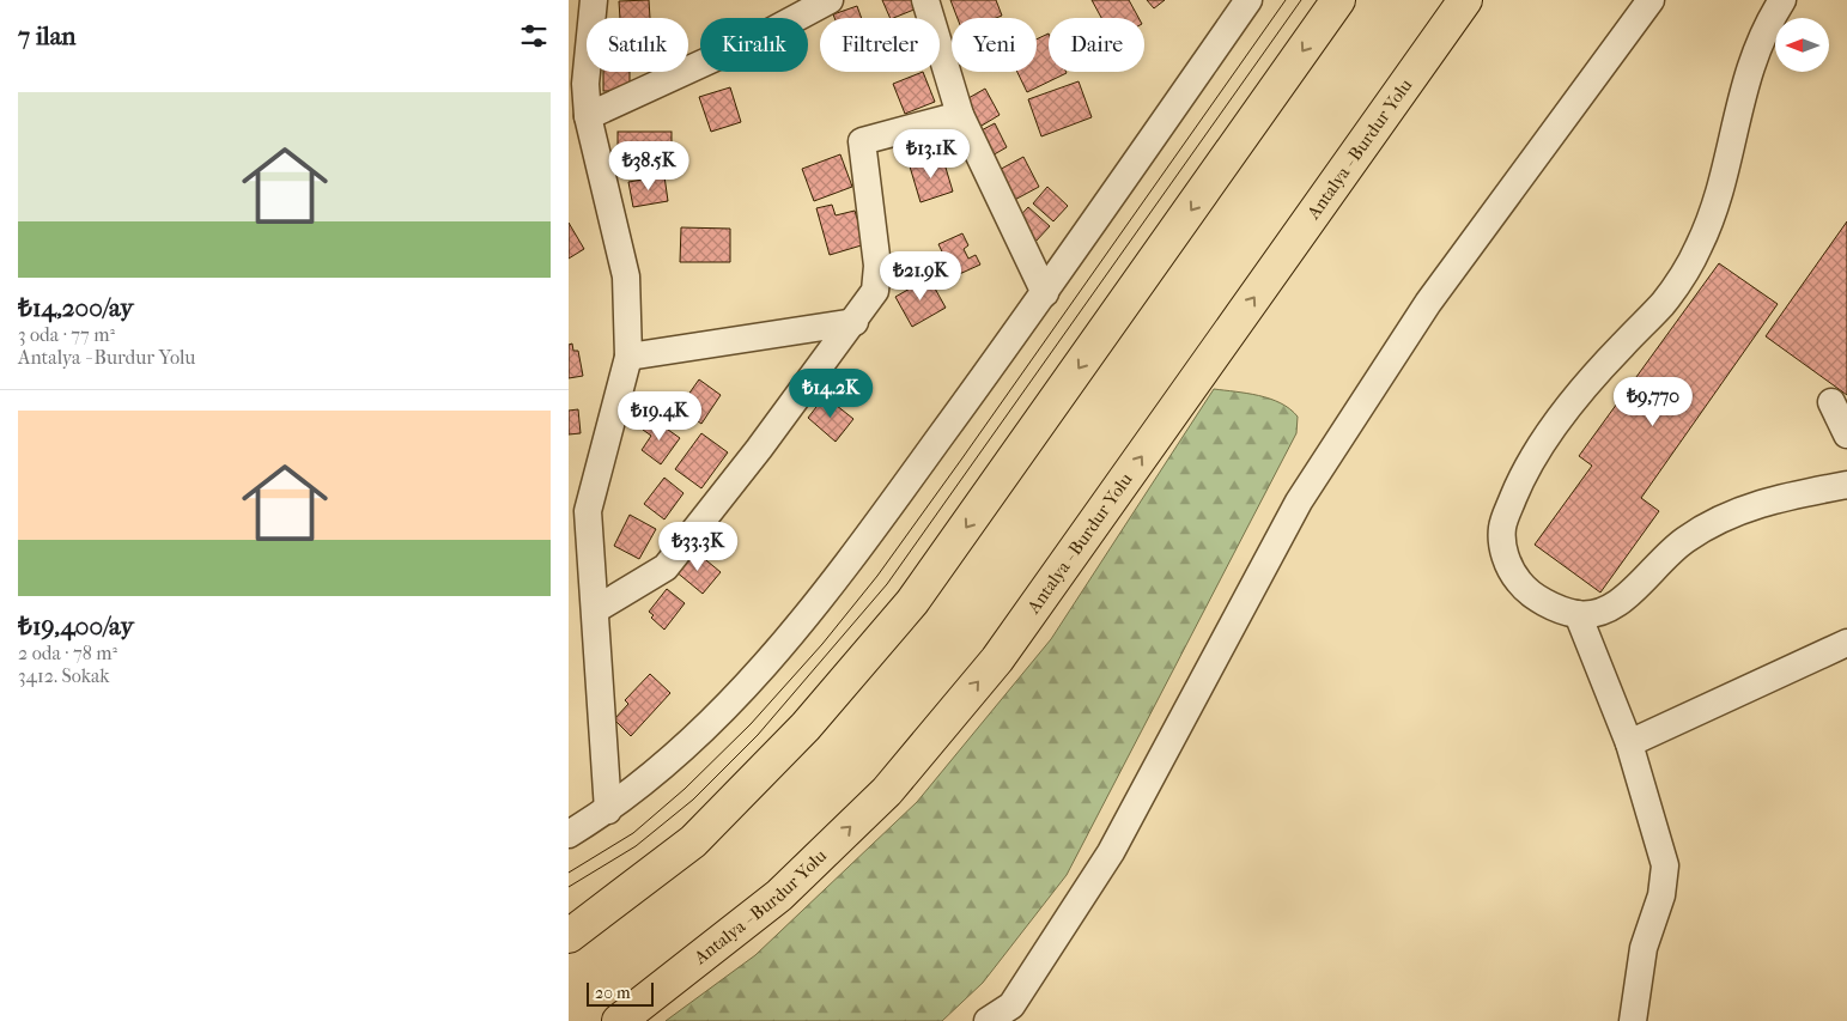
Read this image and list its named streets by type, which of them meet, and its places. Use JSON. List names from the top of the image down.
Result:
{
  "streets": {
    "highway": ["Antalya - Burdur Yolu"]
  },
  "scale_bar": "20 m",
  "north": "left",
  "page": {
    "heading": "7 ilan",
    "chip": [
      "Satılık",
      "Kiralık",
      "Filtreler",
      "Yeni",
      "Daire"
    ],
    "list": [
      {
        "name": "₺14,200/ay",
        "note": "3 oda · 77 m² · Antalya - Burdur Yolu"
      },
      {
        "name": "₺19,400/ay",
        "note": "2 oda · 78 m² · 3412. Sokak"
      }
    ],
    "price": [
      "₺13.1K",
      "₺38.5K",
      "₺21.9K",
      "₺14.2K",
      "₺9,770",
      "₺19.4K",
      "₺33.3K"
    ],
    "scale": "20 m"
  }
}
